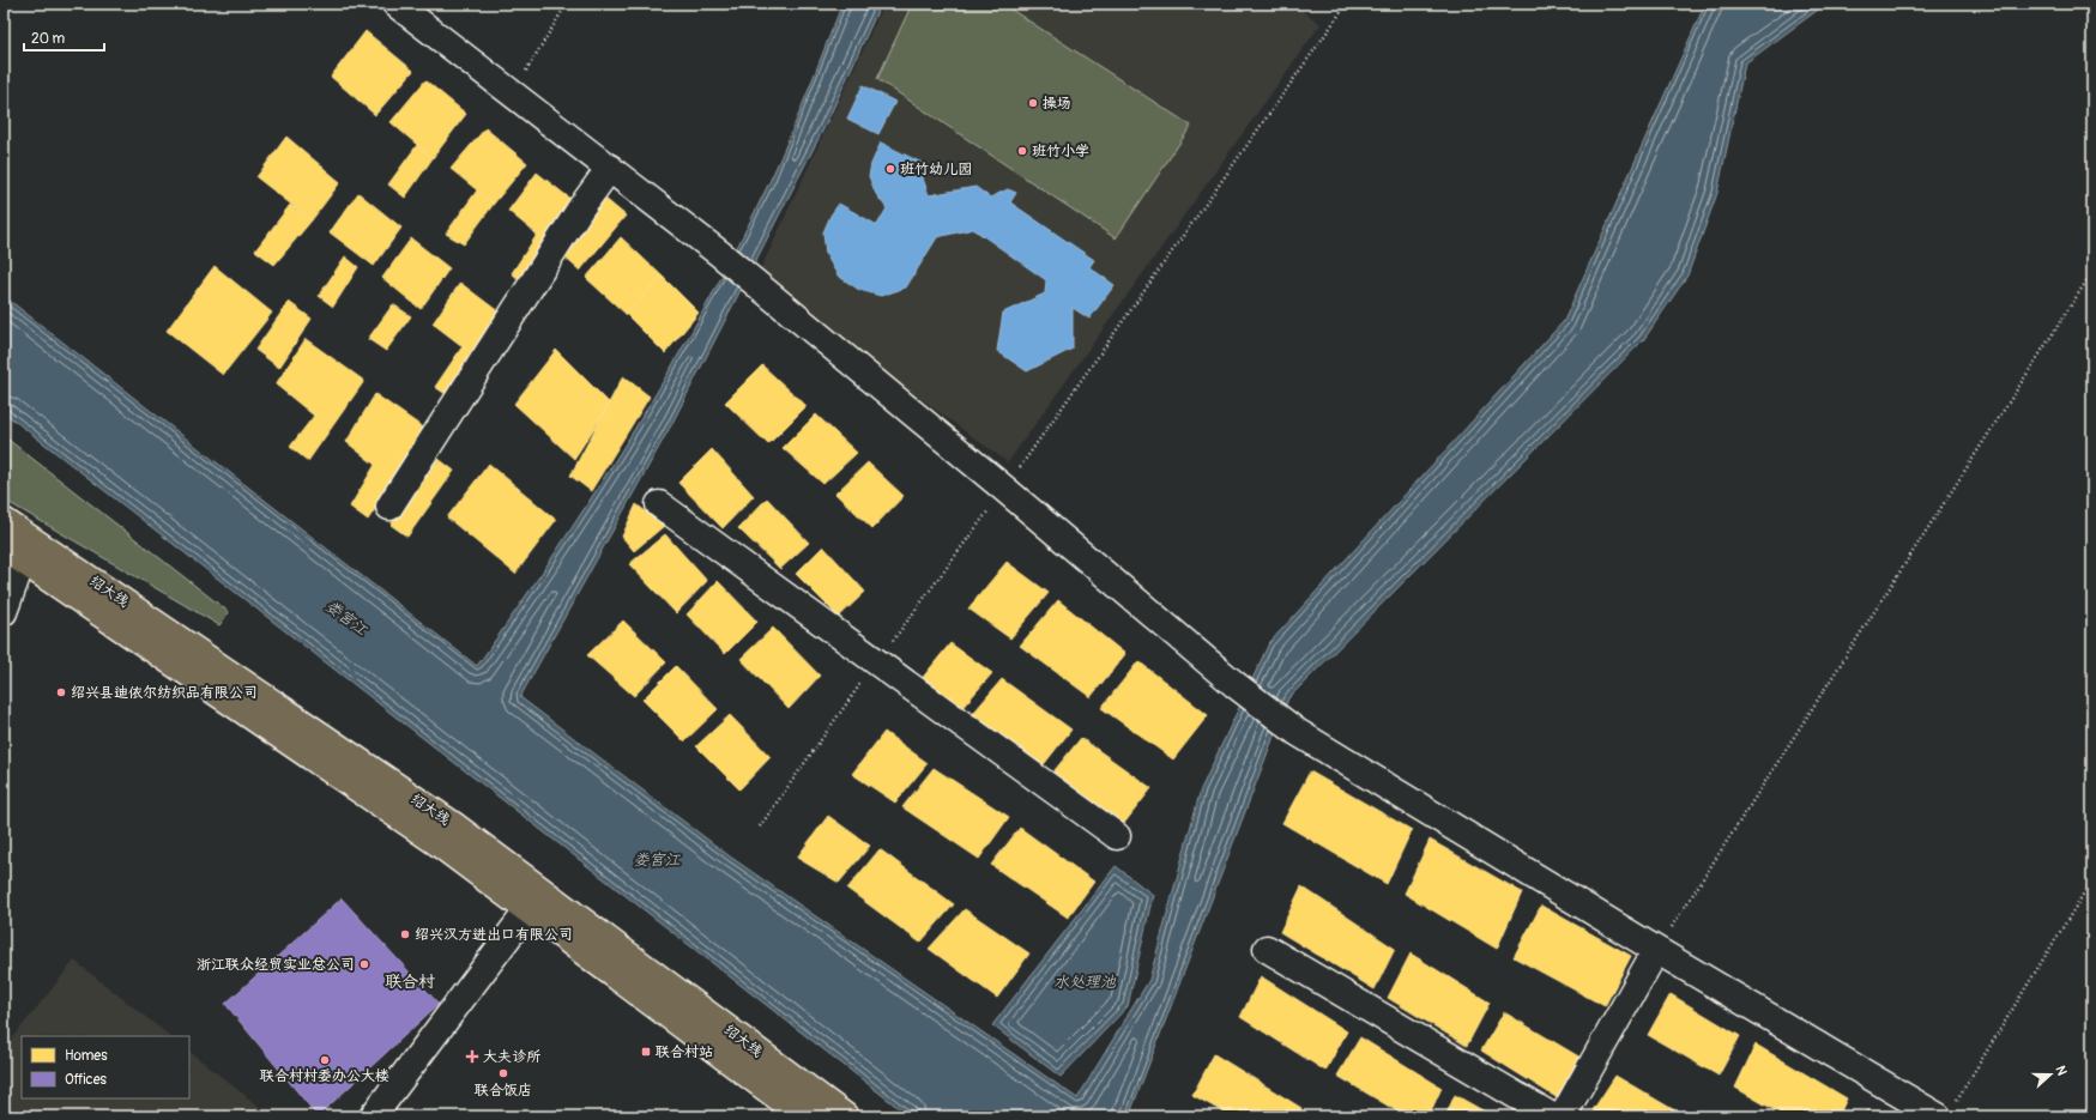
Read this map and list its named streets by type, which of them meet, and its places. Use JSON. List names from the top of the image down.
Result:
{
  "streets": {
    "main road": ["绍大线"]
  },
  "districts": ["联合村"],
  "water": ["娄宫江", "水处理池"],
  "places": {
    "other": [
      "操场",
      "班竹小学",
      "班竹幼儿园",
      "绍兴县迪依尔纺织品有限公司",
      "绍兴汉方进出口有限公司",
      "浙江联众经贸实业总公司",
      "联合村村委办公大楼",
      "联合饭店"
    ],
    "transit": ["联合村站"],
    "health": ["大夫诊所"]
  },
  "legend": ["Homes", "Offices"],
  "scale_bar": "20 m",
  "north": "right"
}
